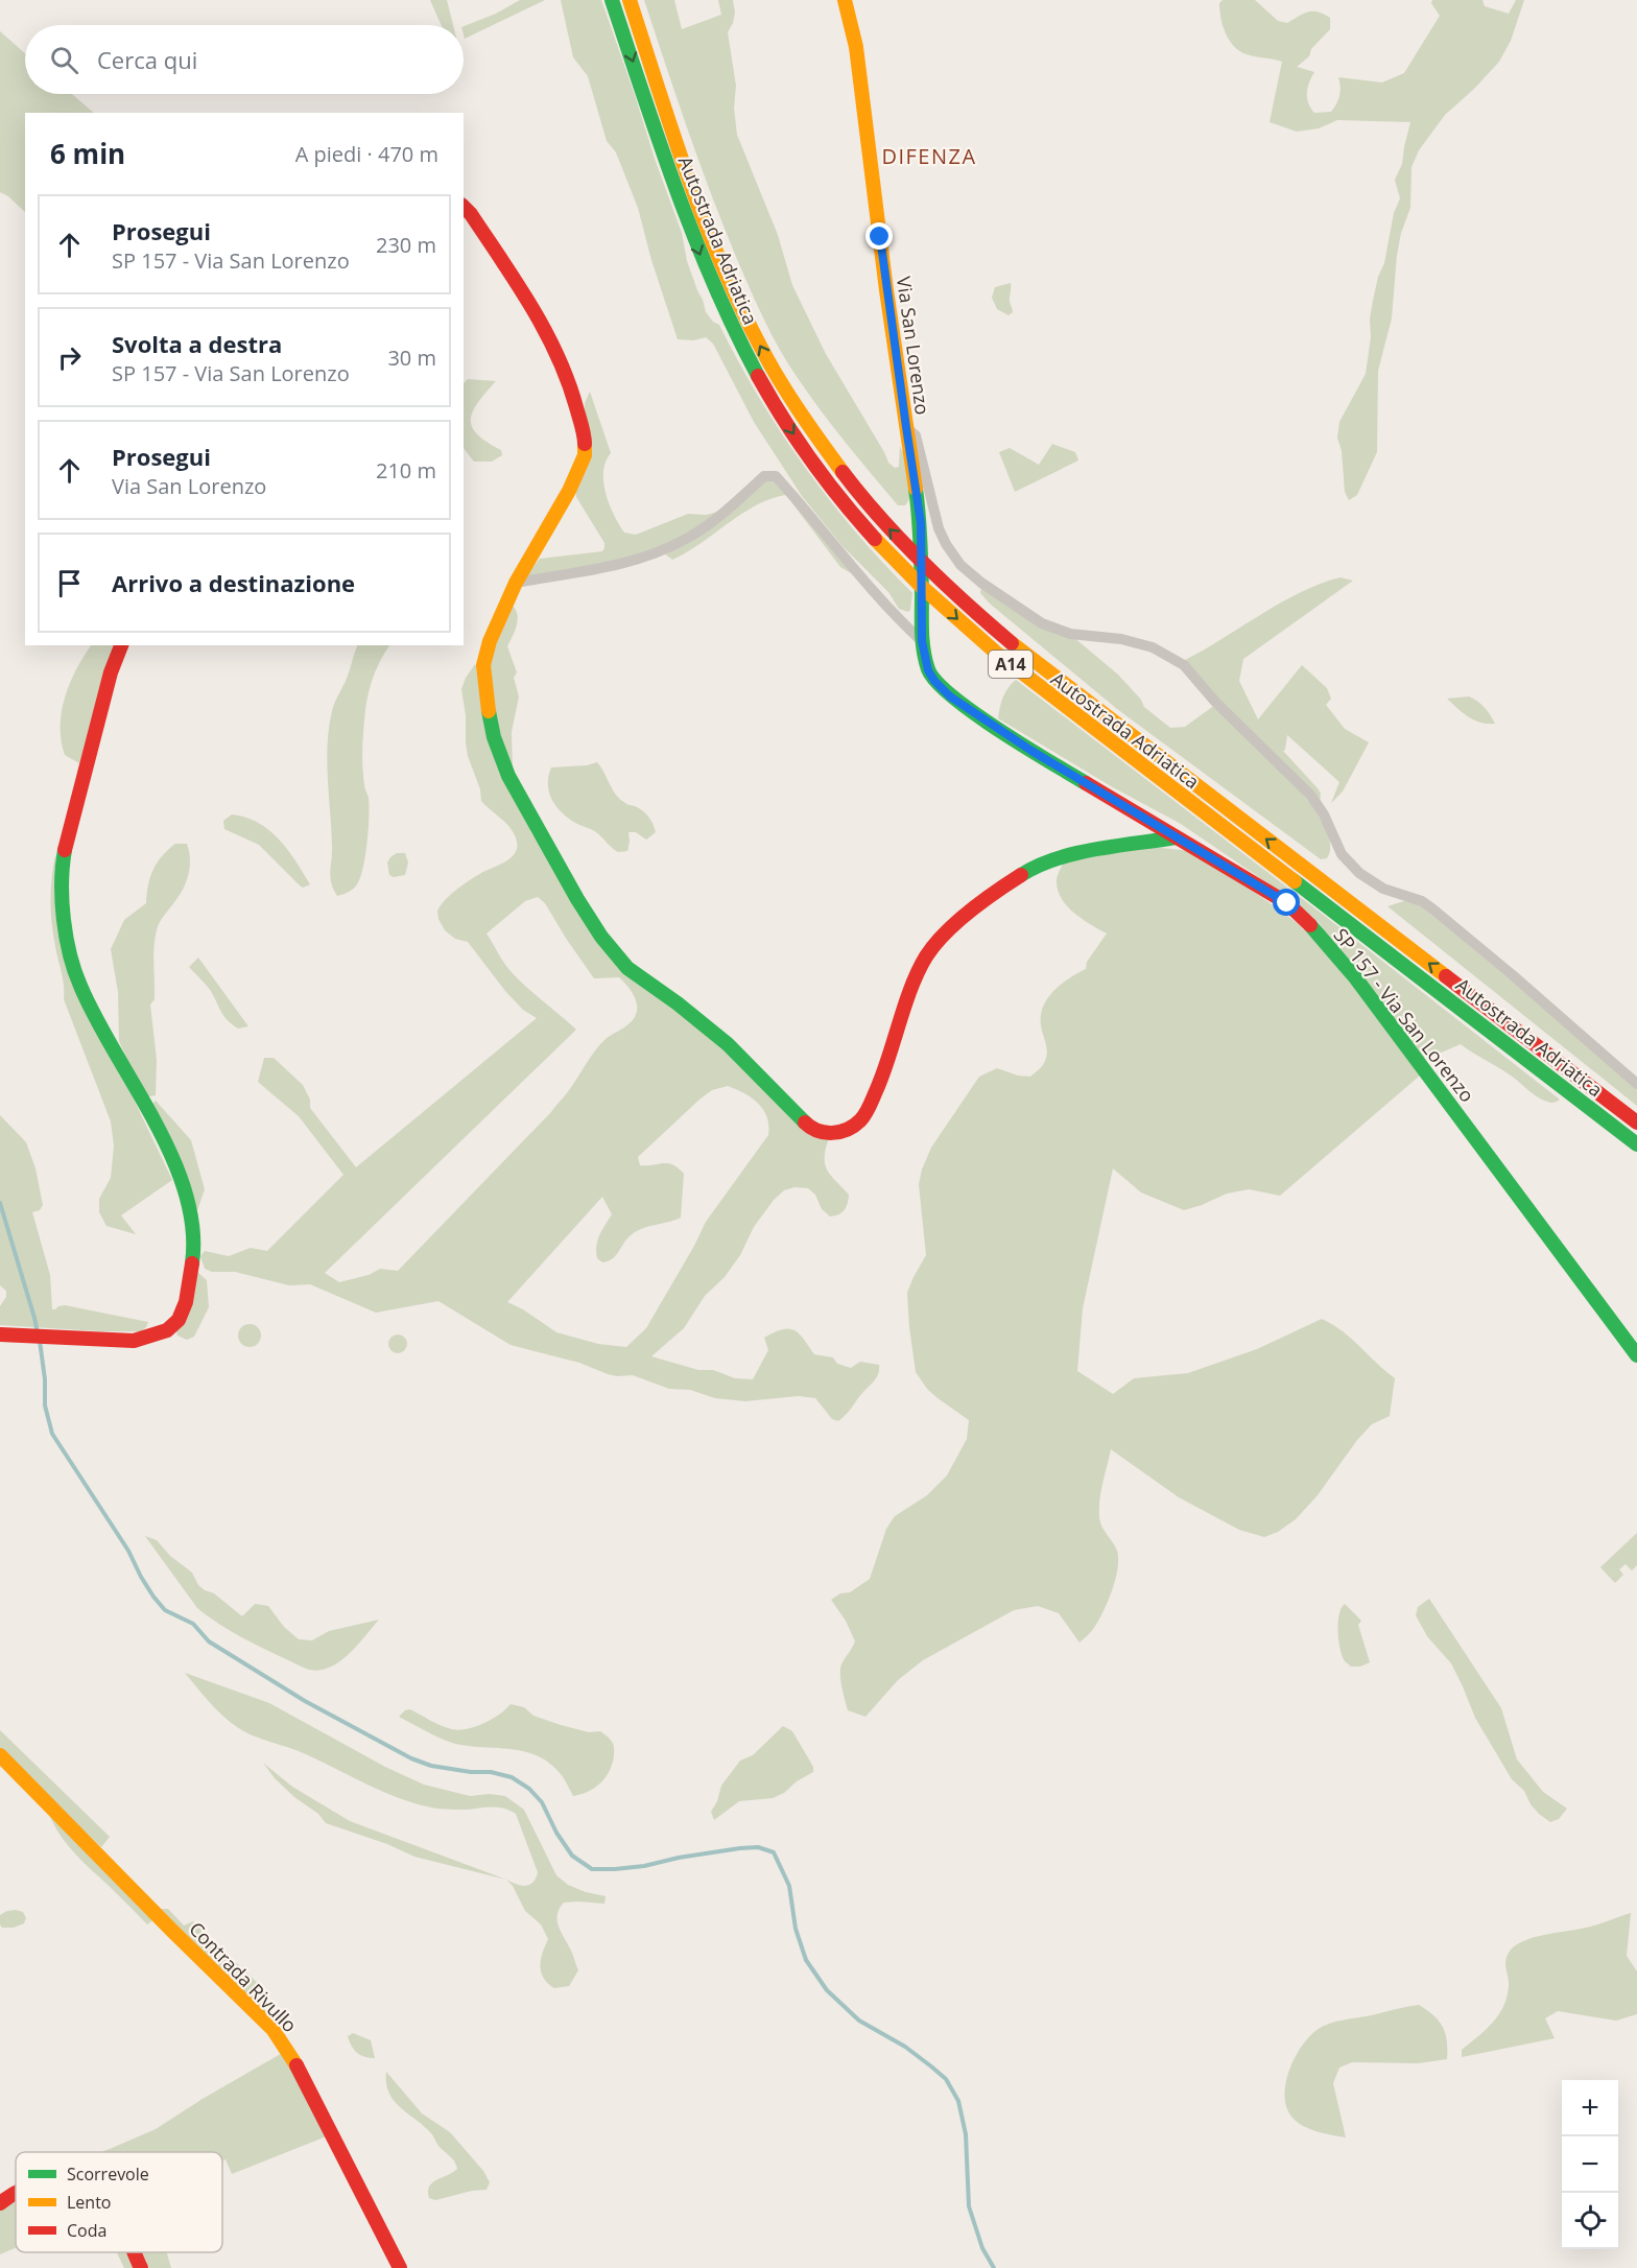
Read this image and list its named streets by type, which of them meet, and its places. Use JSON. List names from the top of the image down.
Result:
{
  "streets": {
    "main road": [
      "Autostrada Adriatica",
      "Via San Lorenzo",
      "A14",
      "SP 157 - Via San Lorenzo",
      "Contrada Rivullo"
    ]
  },
  "crossings": [
    ["Via San Lorenzo", "SP 157 - Via San Lorenzo"]
  ],
  "districts": ["DIFENZA"],
  "legend": ["Scorrevole", "Lento", "Coda"],
  "page": {
    "search": "Cerca qui",
    "heading": ["6 min", "A piedi · 470 m"],
    "list": [
      ["Prosegui", "SP 157 - Via San Lorenzo", "230 m"],
      ["Svolta a destra", "SP 157 - Via San Lorenzo", "30 m"],
      ["Prosegui", "Via San Lorenzo", "210 m"],
      "Arrivo a destinazione"
    ],
    "map_buttons": ["+", "−"]
  }
}
